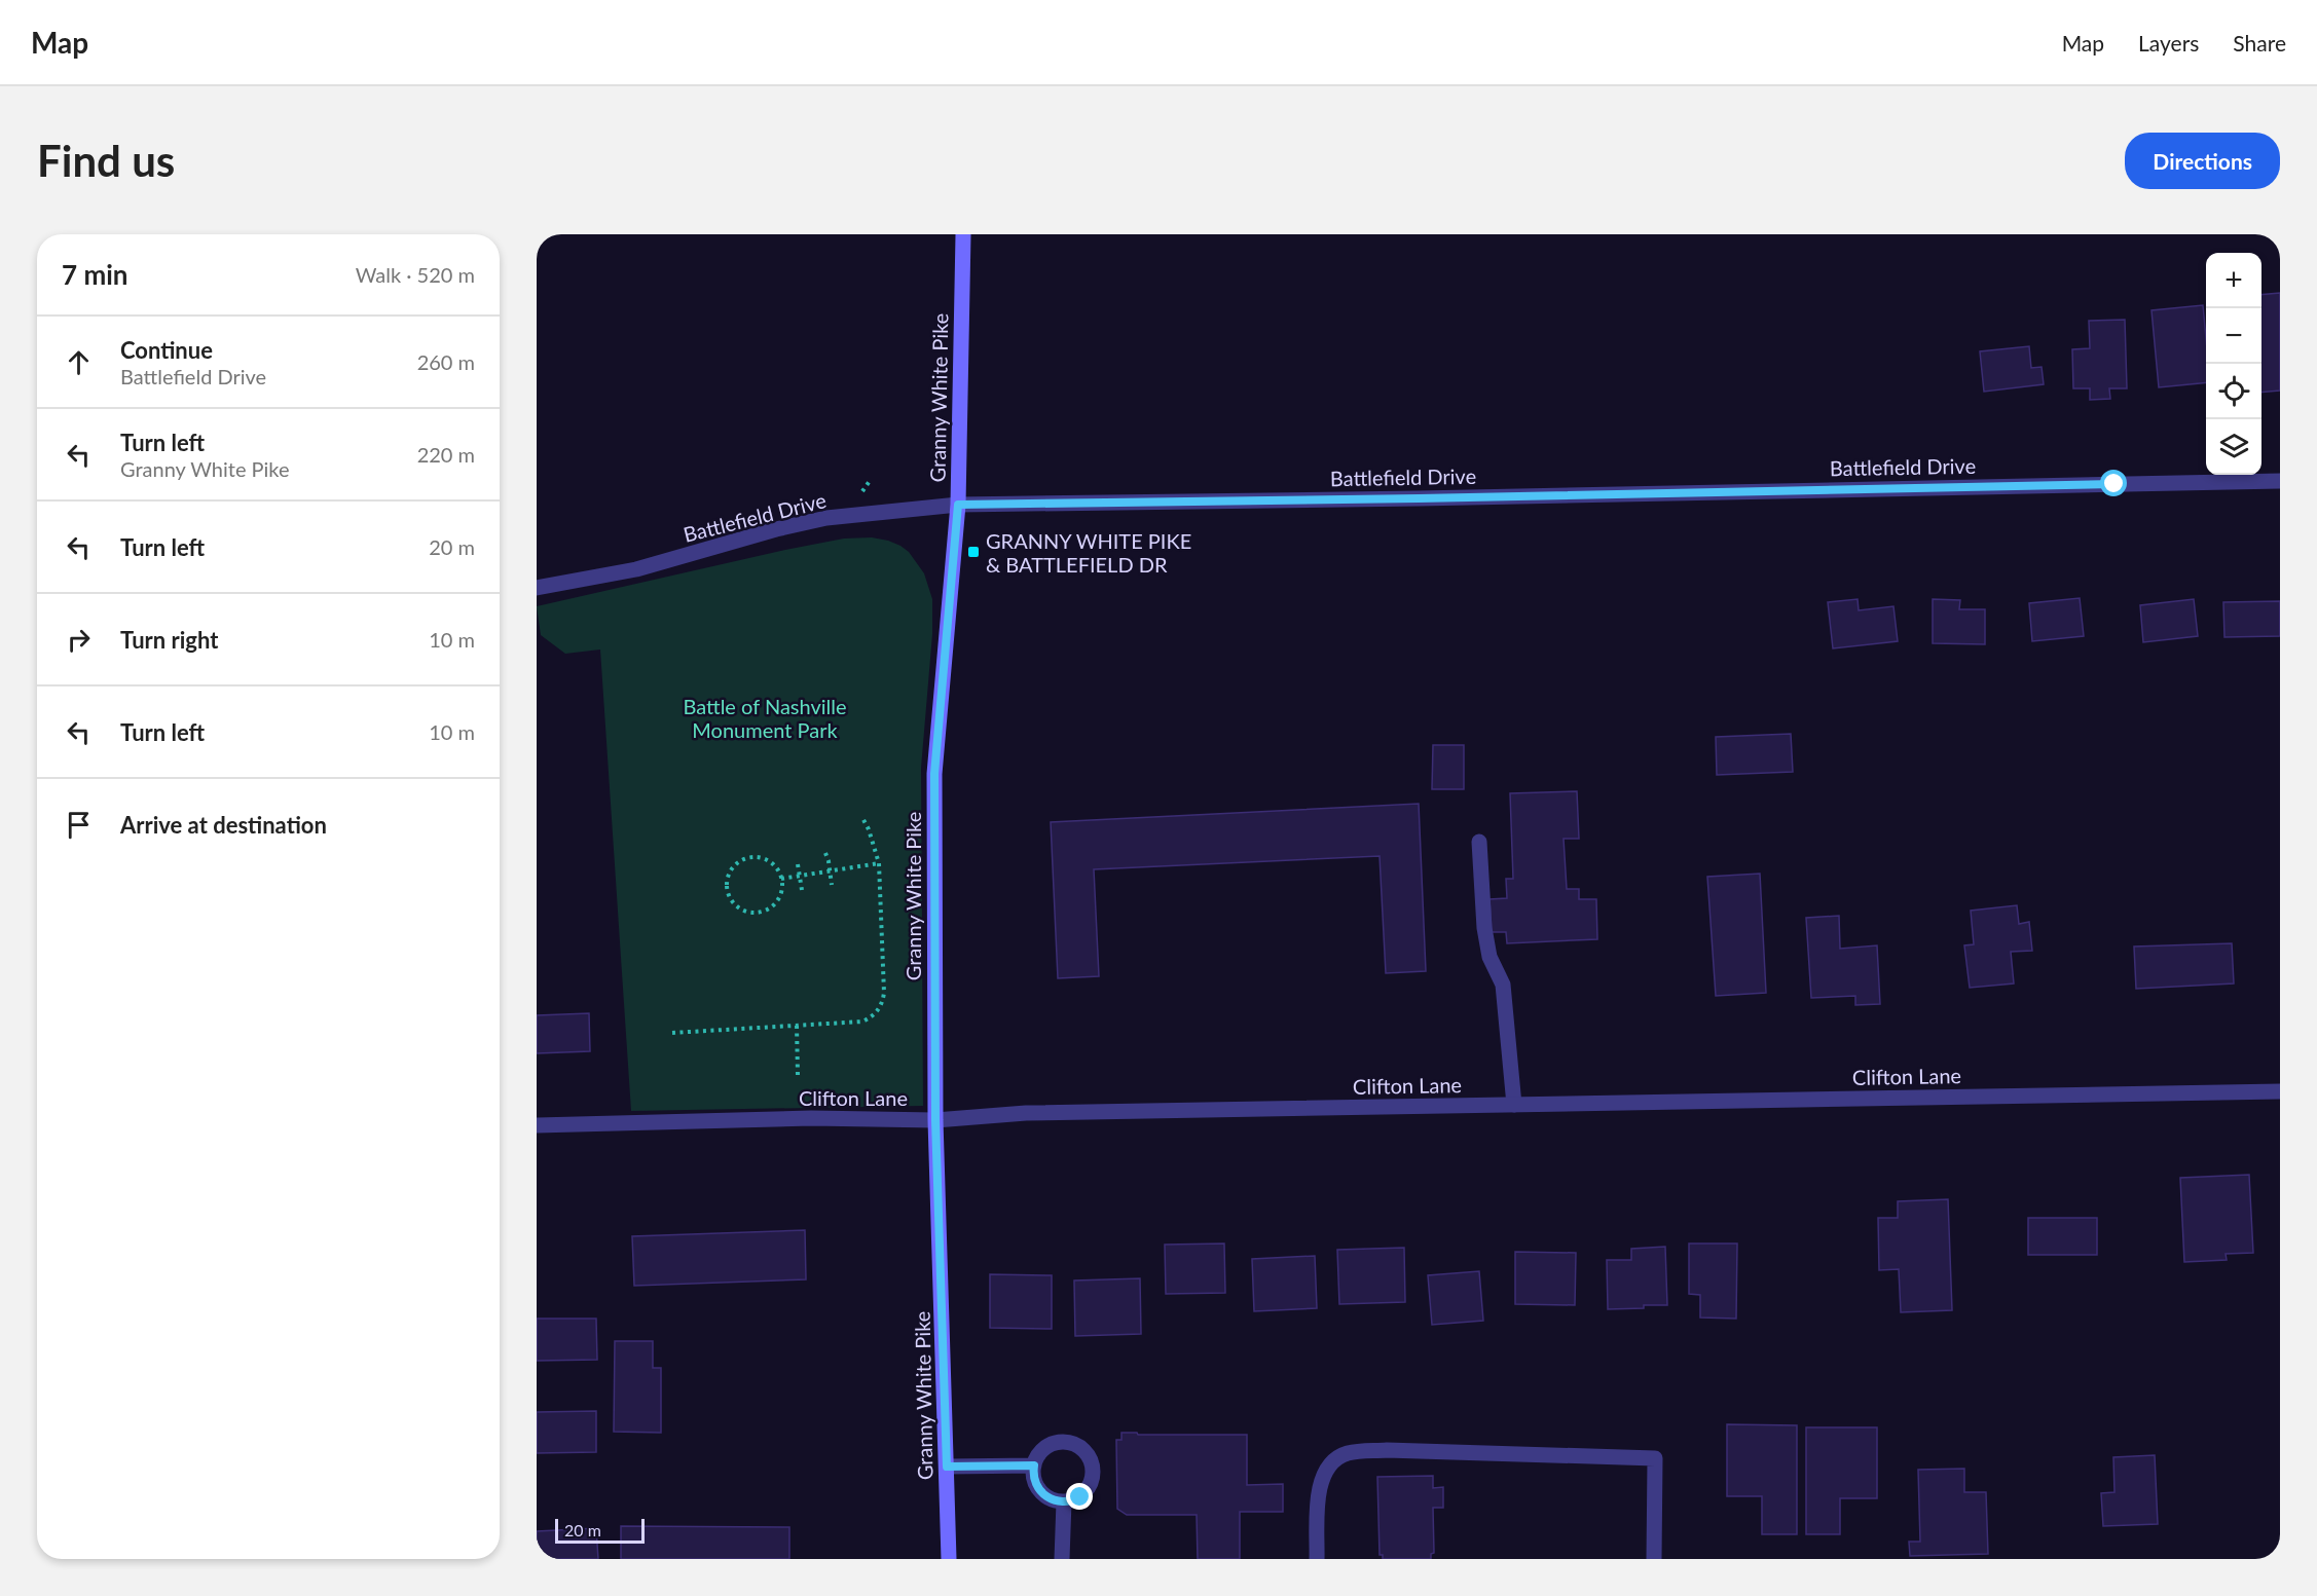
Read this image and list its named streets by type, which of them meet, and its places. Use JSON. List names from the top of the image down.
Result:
{
  "streets": {
    "main road": ["Granny White Pike"],
    "street": ["Battlefield Drive", "Clifton Lane"]
  },
  "crossings": [
    ["Granny White Pike", "Battlefield Drive"],
    ["Granny White Pike", "Clifton Lane"]
  ],
  "parks": ["Battle of Nashville Monument Park"],
  "places": {
    "transit": ["GRANNY WHITE PIKE & BATTLEFIELD DR"]
  },
  "scale_bar": "20 m",
  "page": {
    "header": "Map",
    "nav": ["Map", "Layers", "Share"],
    "buttons": "Directions",
    "title": "Find us",
    "heading": ["7 min", "Walk · 520 m"],
    "map_buttons": ["+", "−"],
    "list": [
      ["Continue", "Battlefield Drive", "260 m"],
      ["Turn left", "Granny White Pike", "220 m"],
      ["Turn left", "20 m"],
      ["Turn right", "10 m"],
      ["Turn left", "10 m"],
      "Arrive at destination"
    ],
    "scale": "20 m"
  }
}
